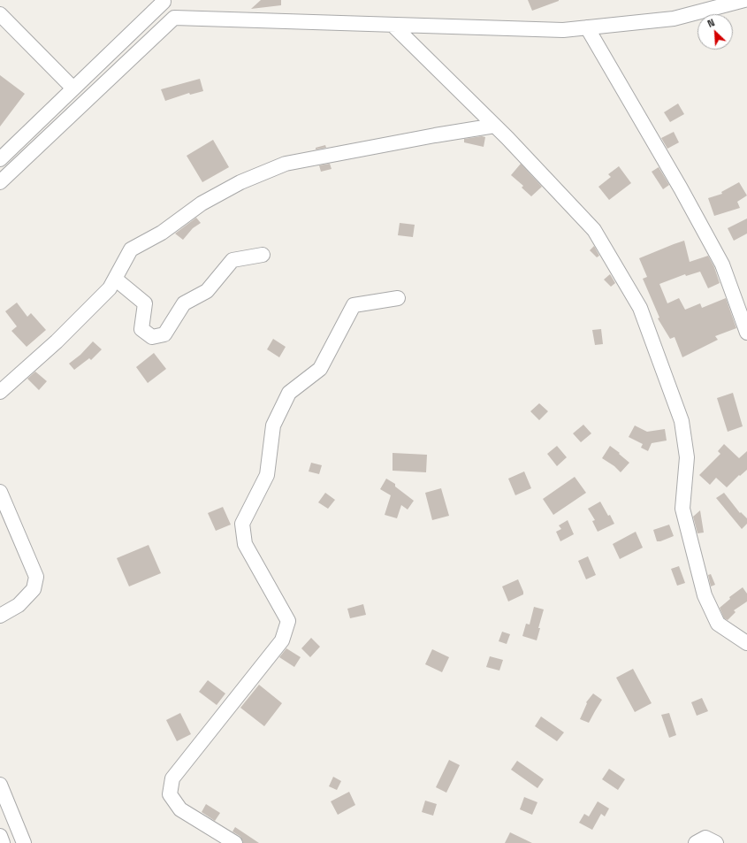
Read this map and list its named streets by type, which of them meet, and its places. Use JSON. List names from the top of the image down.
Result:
{
  "north": "top left"
}
